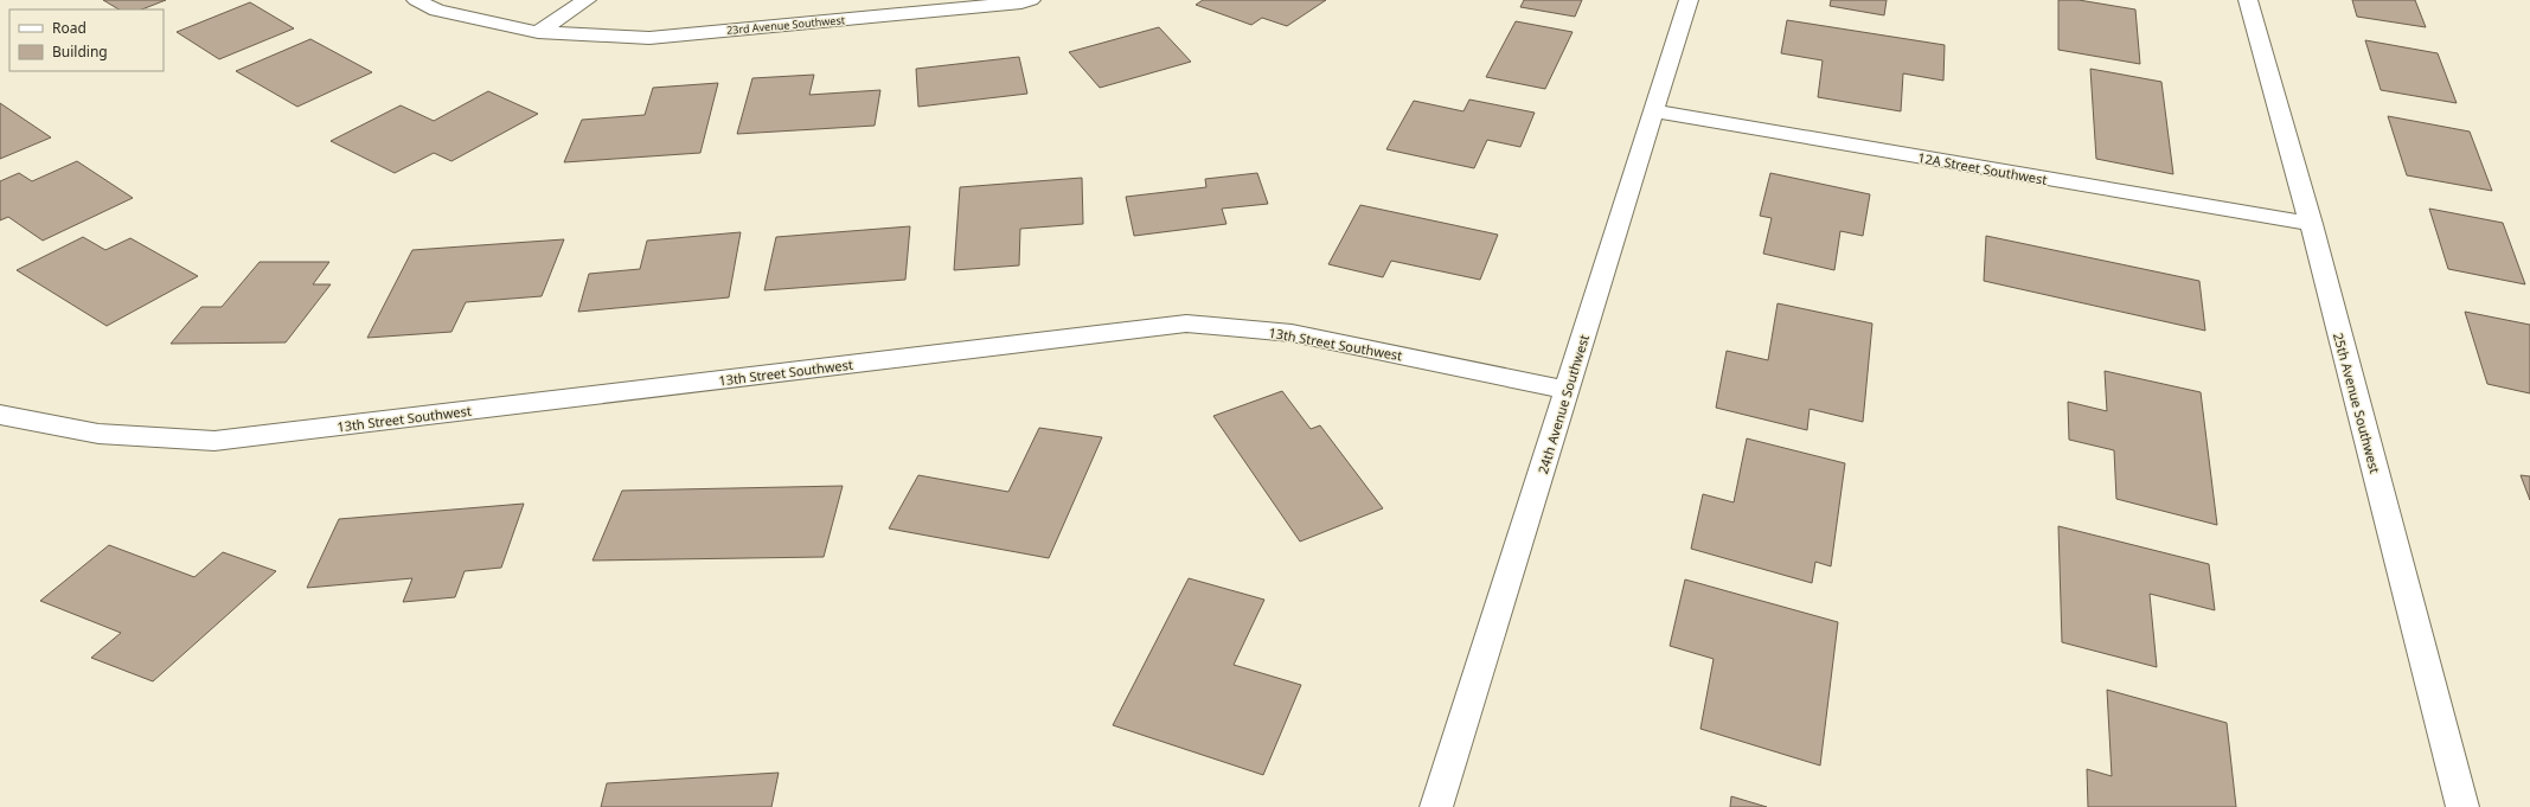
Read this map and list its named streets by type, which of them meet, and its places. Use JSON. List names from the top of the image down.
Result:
{
  "streets": {
    "street": [
      "23rd Avenue Southwest",
      "12A Street Southwest",
      "13th Street Southwest",
      "25th Avenue Southwest",
      "24th Avenue Southwest"
    ]
  },
  "crossings": [
    ["12A Street Southwest", "25th Avenue Southwest"],
    ["12A Street Southwest", "24th Avenue Southwest"],
    ["13th Street Southwest", "24th Avenue Southwest"]
  ],
  "legend": ["Road", "Building"]
}
